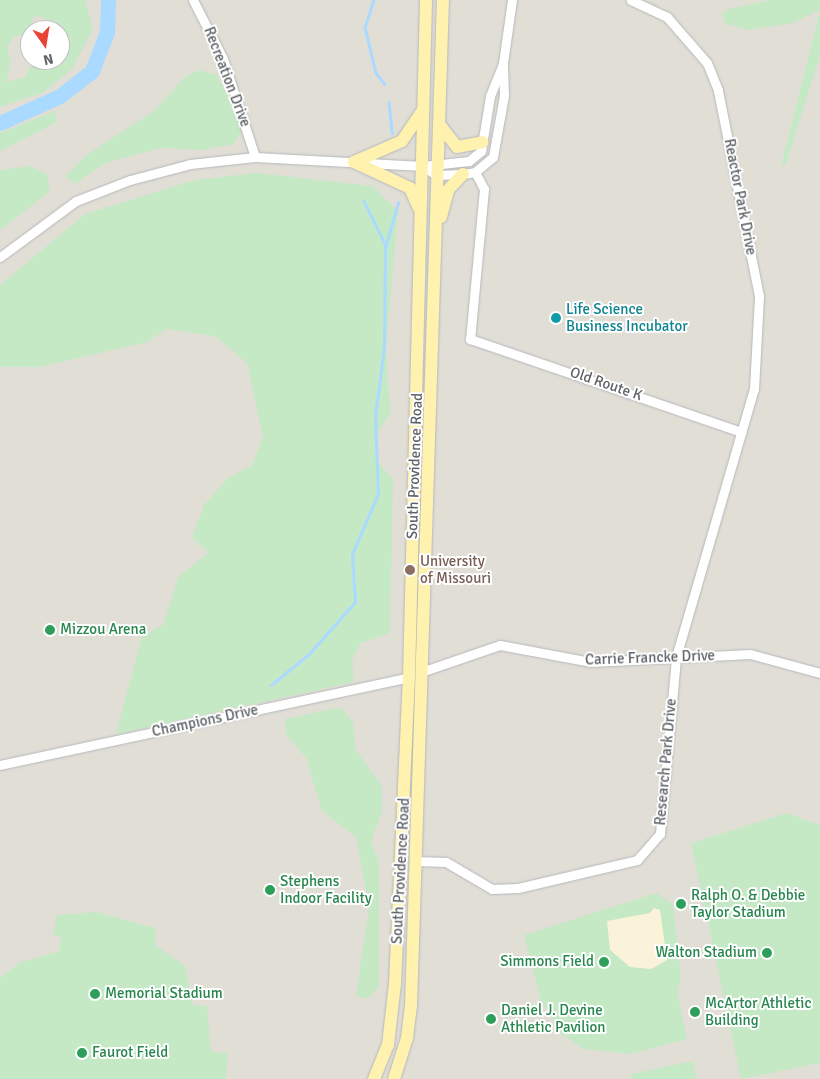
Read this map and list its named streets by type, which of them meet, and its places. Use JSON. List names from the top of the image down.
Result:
{
  "streets": {
    "main road": ["South Providence Road"],
    "street": [
      "Recreation Drive",
      "Reactor Park Drive",
      "Old Route K",
      "Carrie Francke Drive",
      "Champions Drive",
      "Research Park Drive"
    ]
  },
  "crossings": [
    ["Reactor Park Drive", "Old Route K"],
    ["Reactor Park Drive", "Research Park Drive"],
    ["Old Route K", "Research Park Drive"],
    ["South Providence Road", "Carrie Francke Drive"],
    ["South Providence Road", "Champions Drive"],
    ["South Providence Road", "Research Park Drive"],
    ["Carrie Francke Drive", "Research Park Drive"]
  ],
  "places": [
    "Life Science Business Incubator",
    "University of Missouri",
    "Mizzou Arena",
    "Stephens Indoor Facility",
    "Ralph O. & Debbie Taylor Stadium",
    "Walton Stadium",
    "Simmons Field",
    "Memorial Stadium",
    "McArtor Athletic Building",
    "Daniel J. Devine Athletic Pavilion",
    "Faurot Field"
  ],
  "north": "bottom"
}
